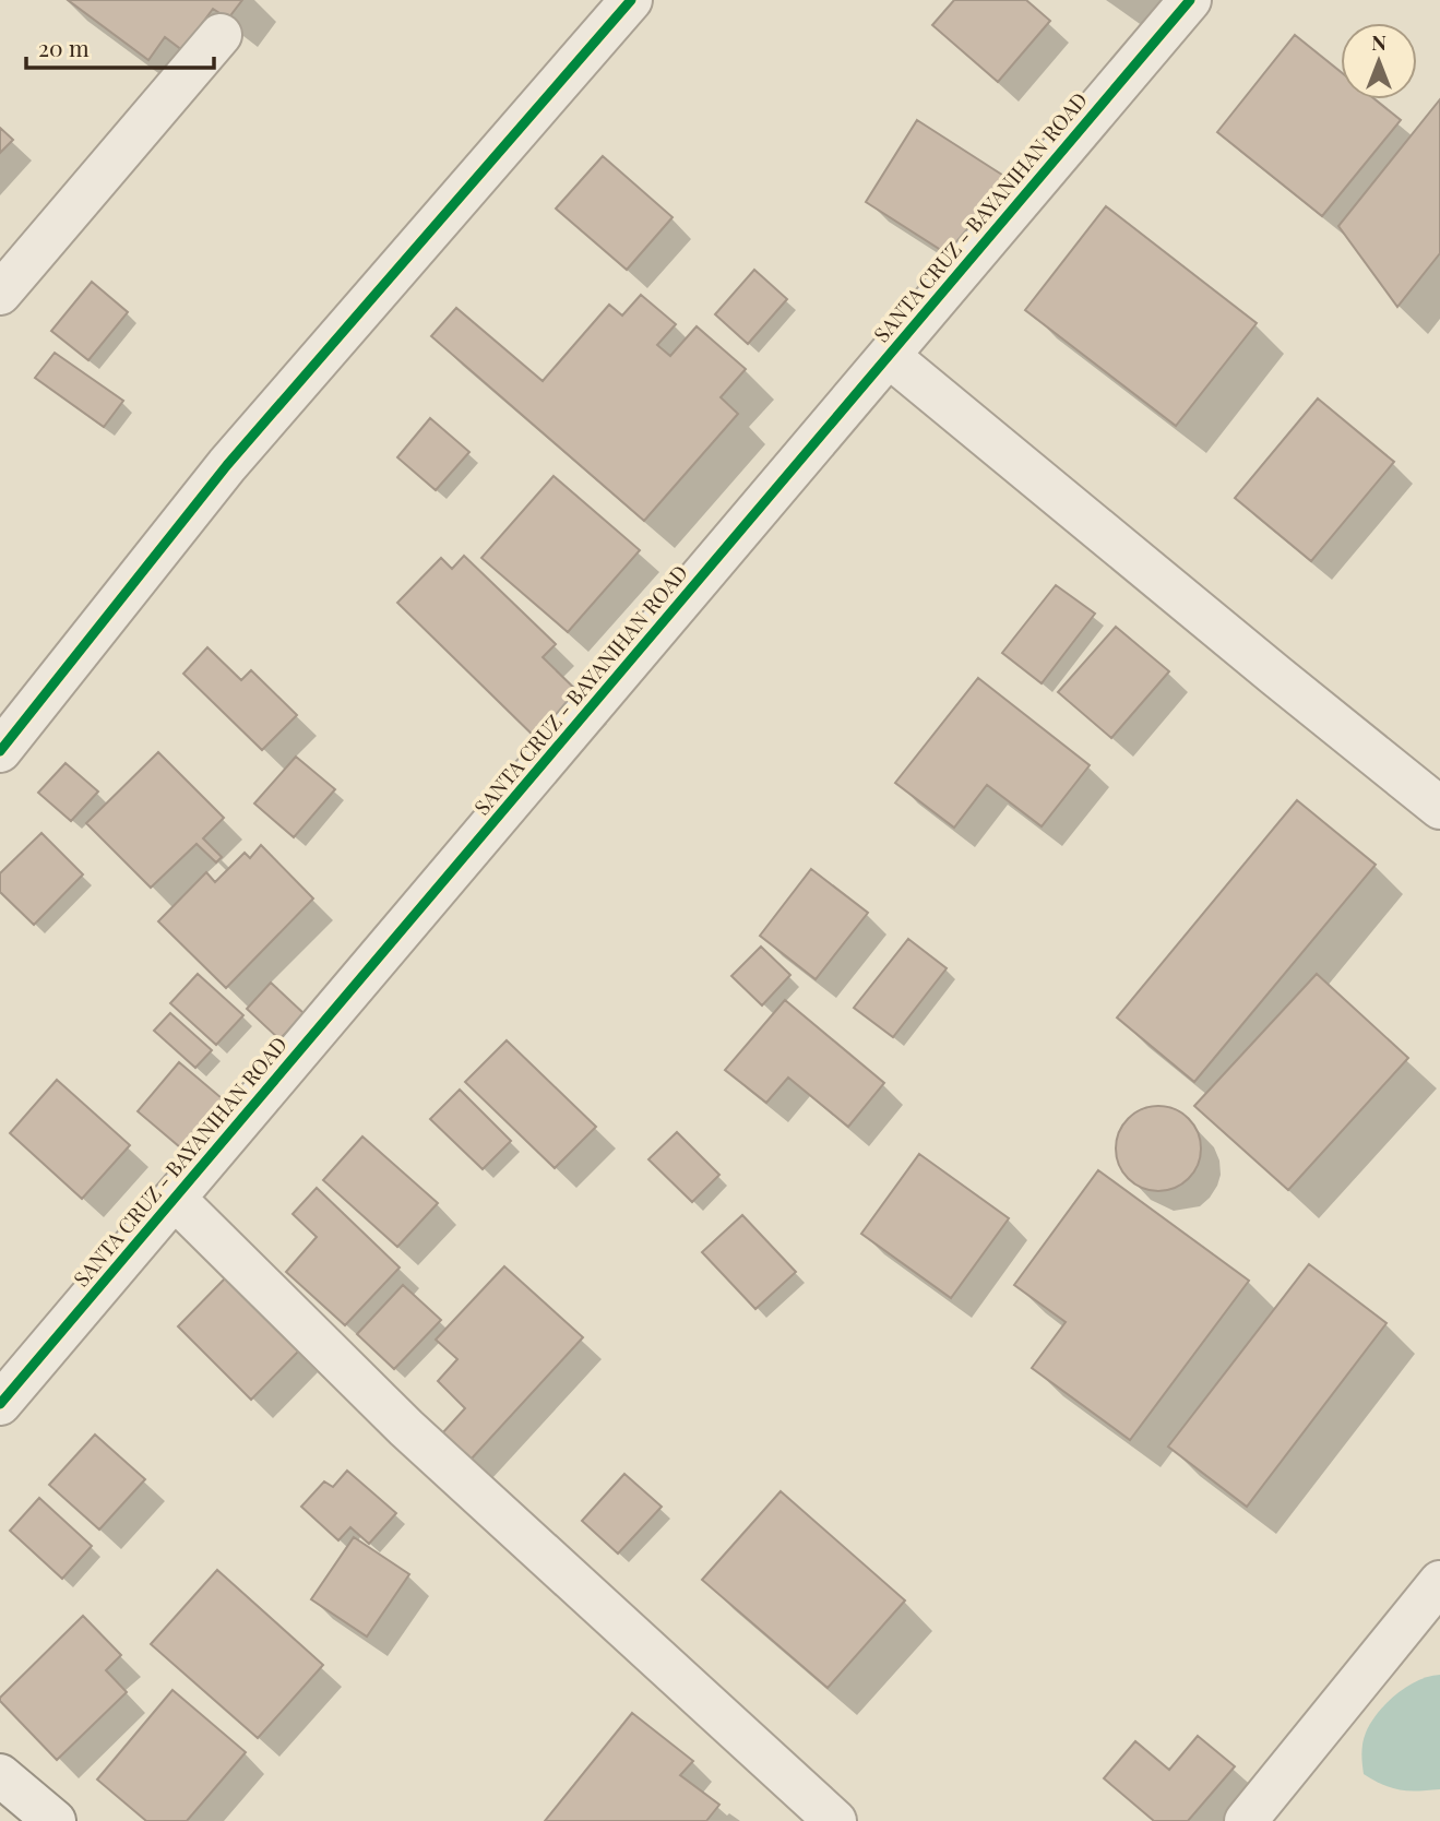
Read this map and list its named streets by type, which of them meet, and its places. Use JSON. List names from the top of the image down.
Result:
{
  "streets": {
    "street": ["SANTA CRUZ - BAYANIHAN ROAD"]
  },
  "scale_bar": "20 m",
  "north": "top"
}
